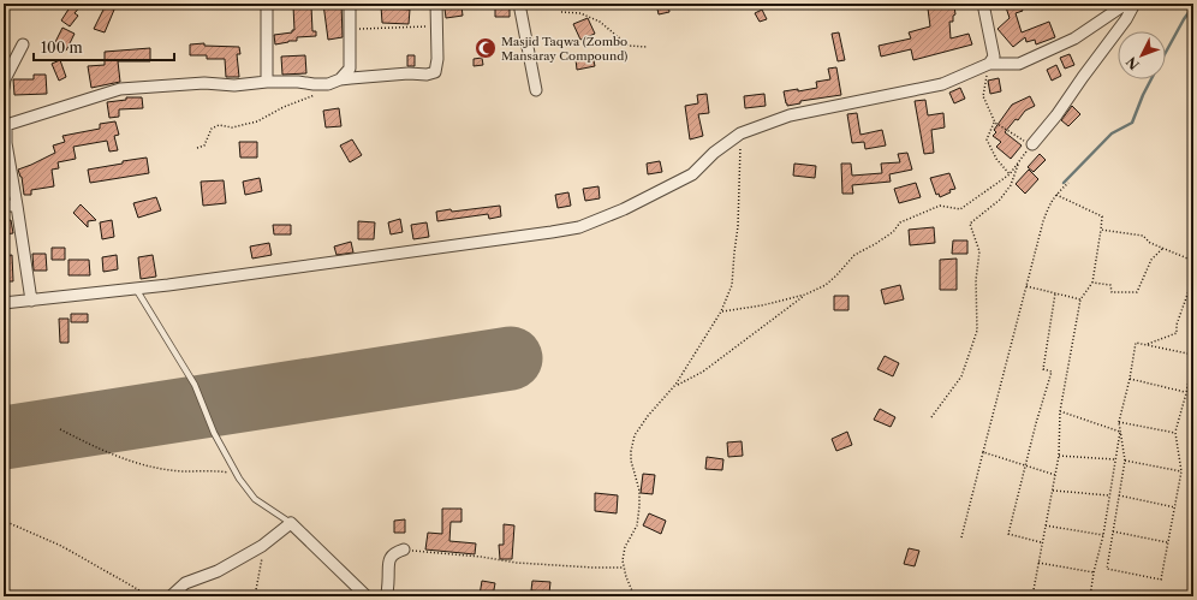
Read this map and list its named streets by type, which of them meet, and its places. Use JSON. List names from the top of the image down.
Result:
{
  "places": {
    "mosque": ["Masjid Taqwa (Zombo Mansaray Compound)"]
  },
  "scale_bar": "100 m",
  "north": "bottom left"
}
